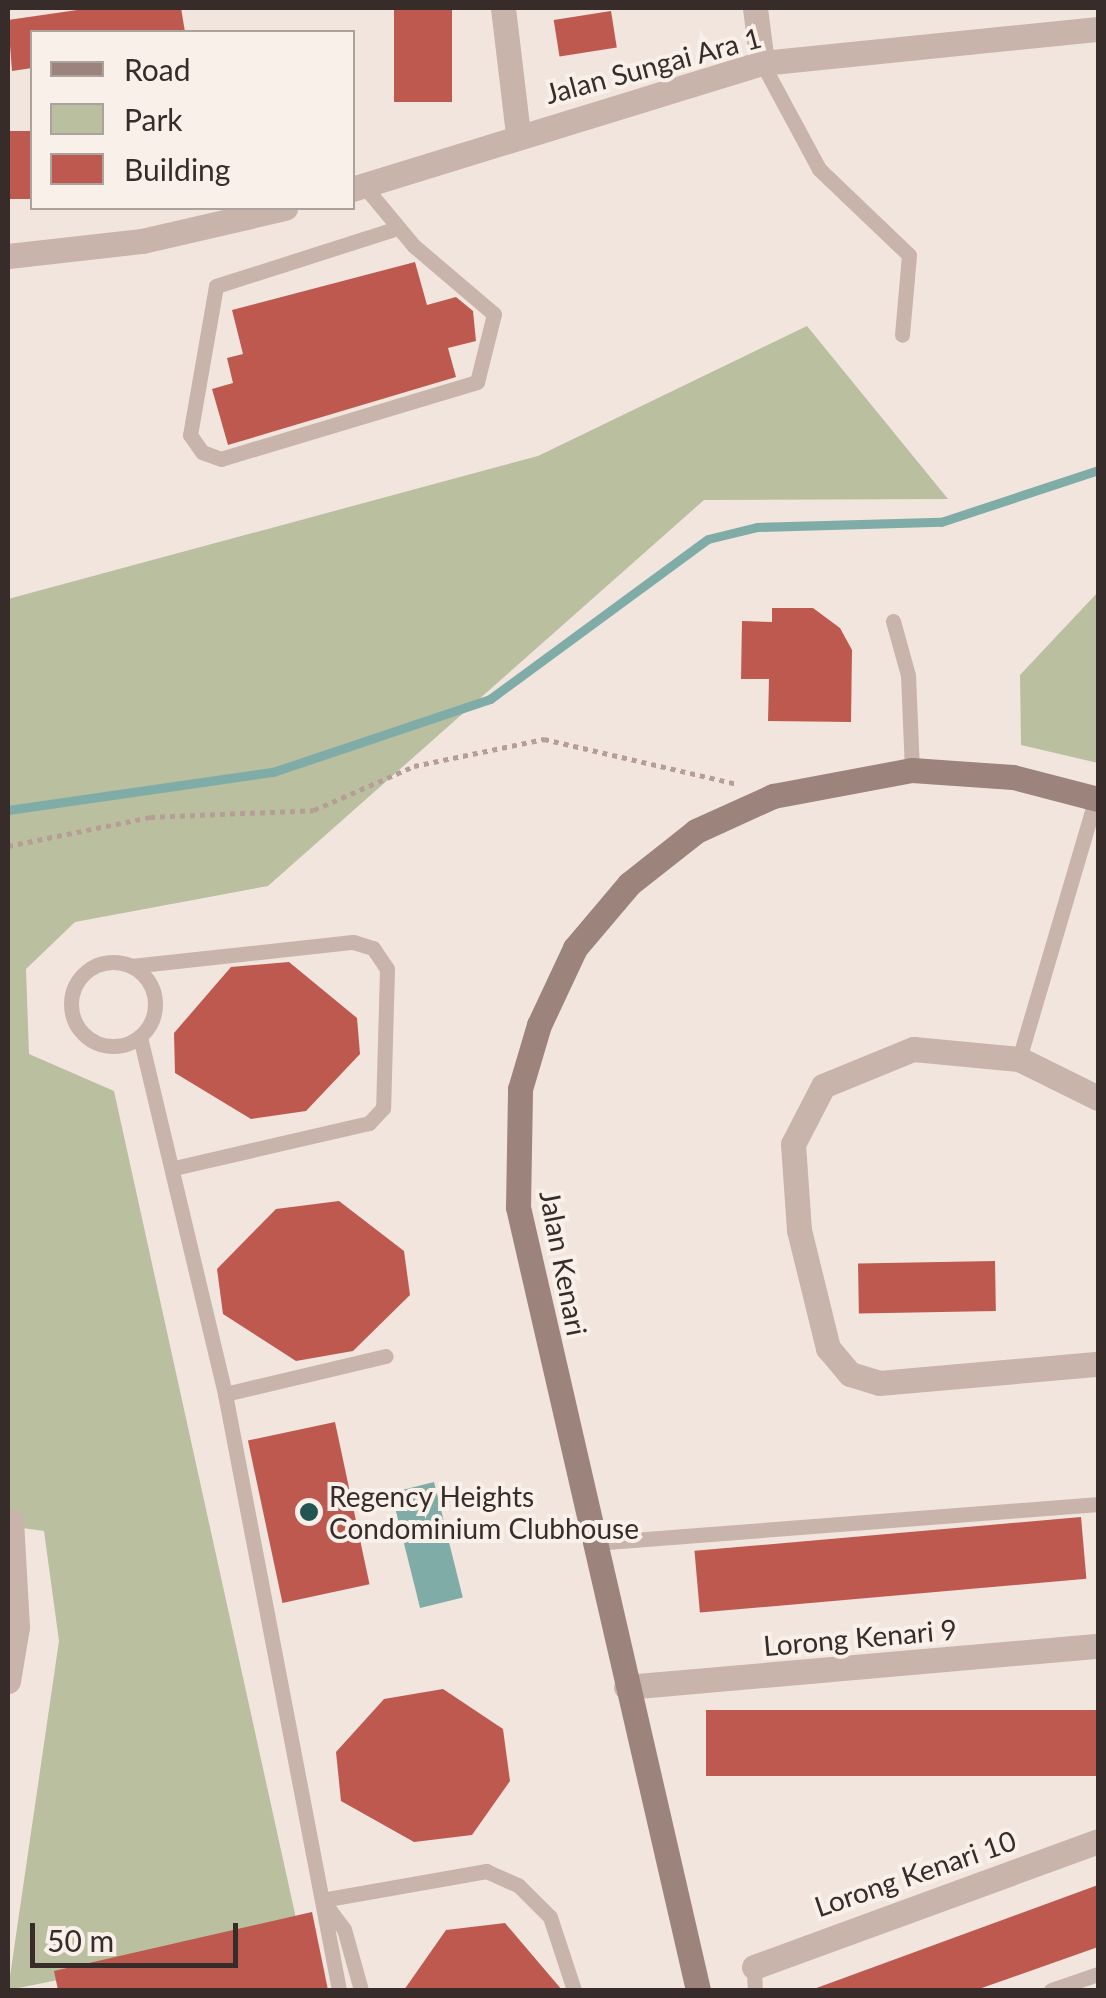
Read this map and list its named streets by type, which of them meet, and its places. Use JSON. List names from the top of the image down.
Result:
{
  "streets": {
    "street": [
      "Jalan Sungai Ara 1",
      "Jalan Kenari",
      "Lorong Kenari 9",
      "Lorong Kenari 10"
    ]
  },
  "crossings": [
    ["Jalan Kenari", "Lorong Kenari 9"]
  ],
  "places": ["Regency Heights Condominium Clubhouse"],
  "legend": ["Road", "Park", "Building"],
  "scale_bar": "50 m"
}
